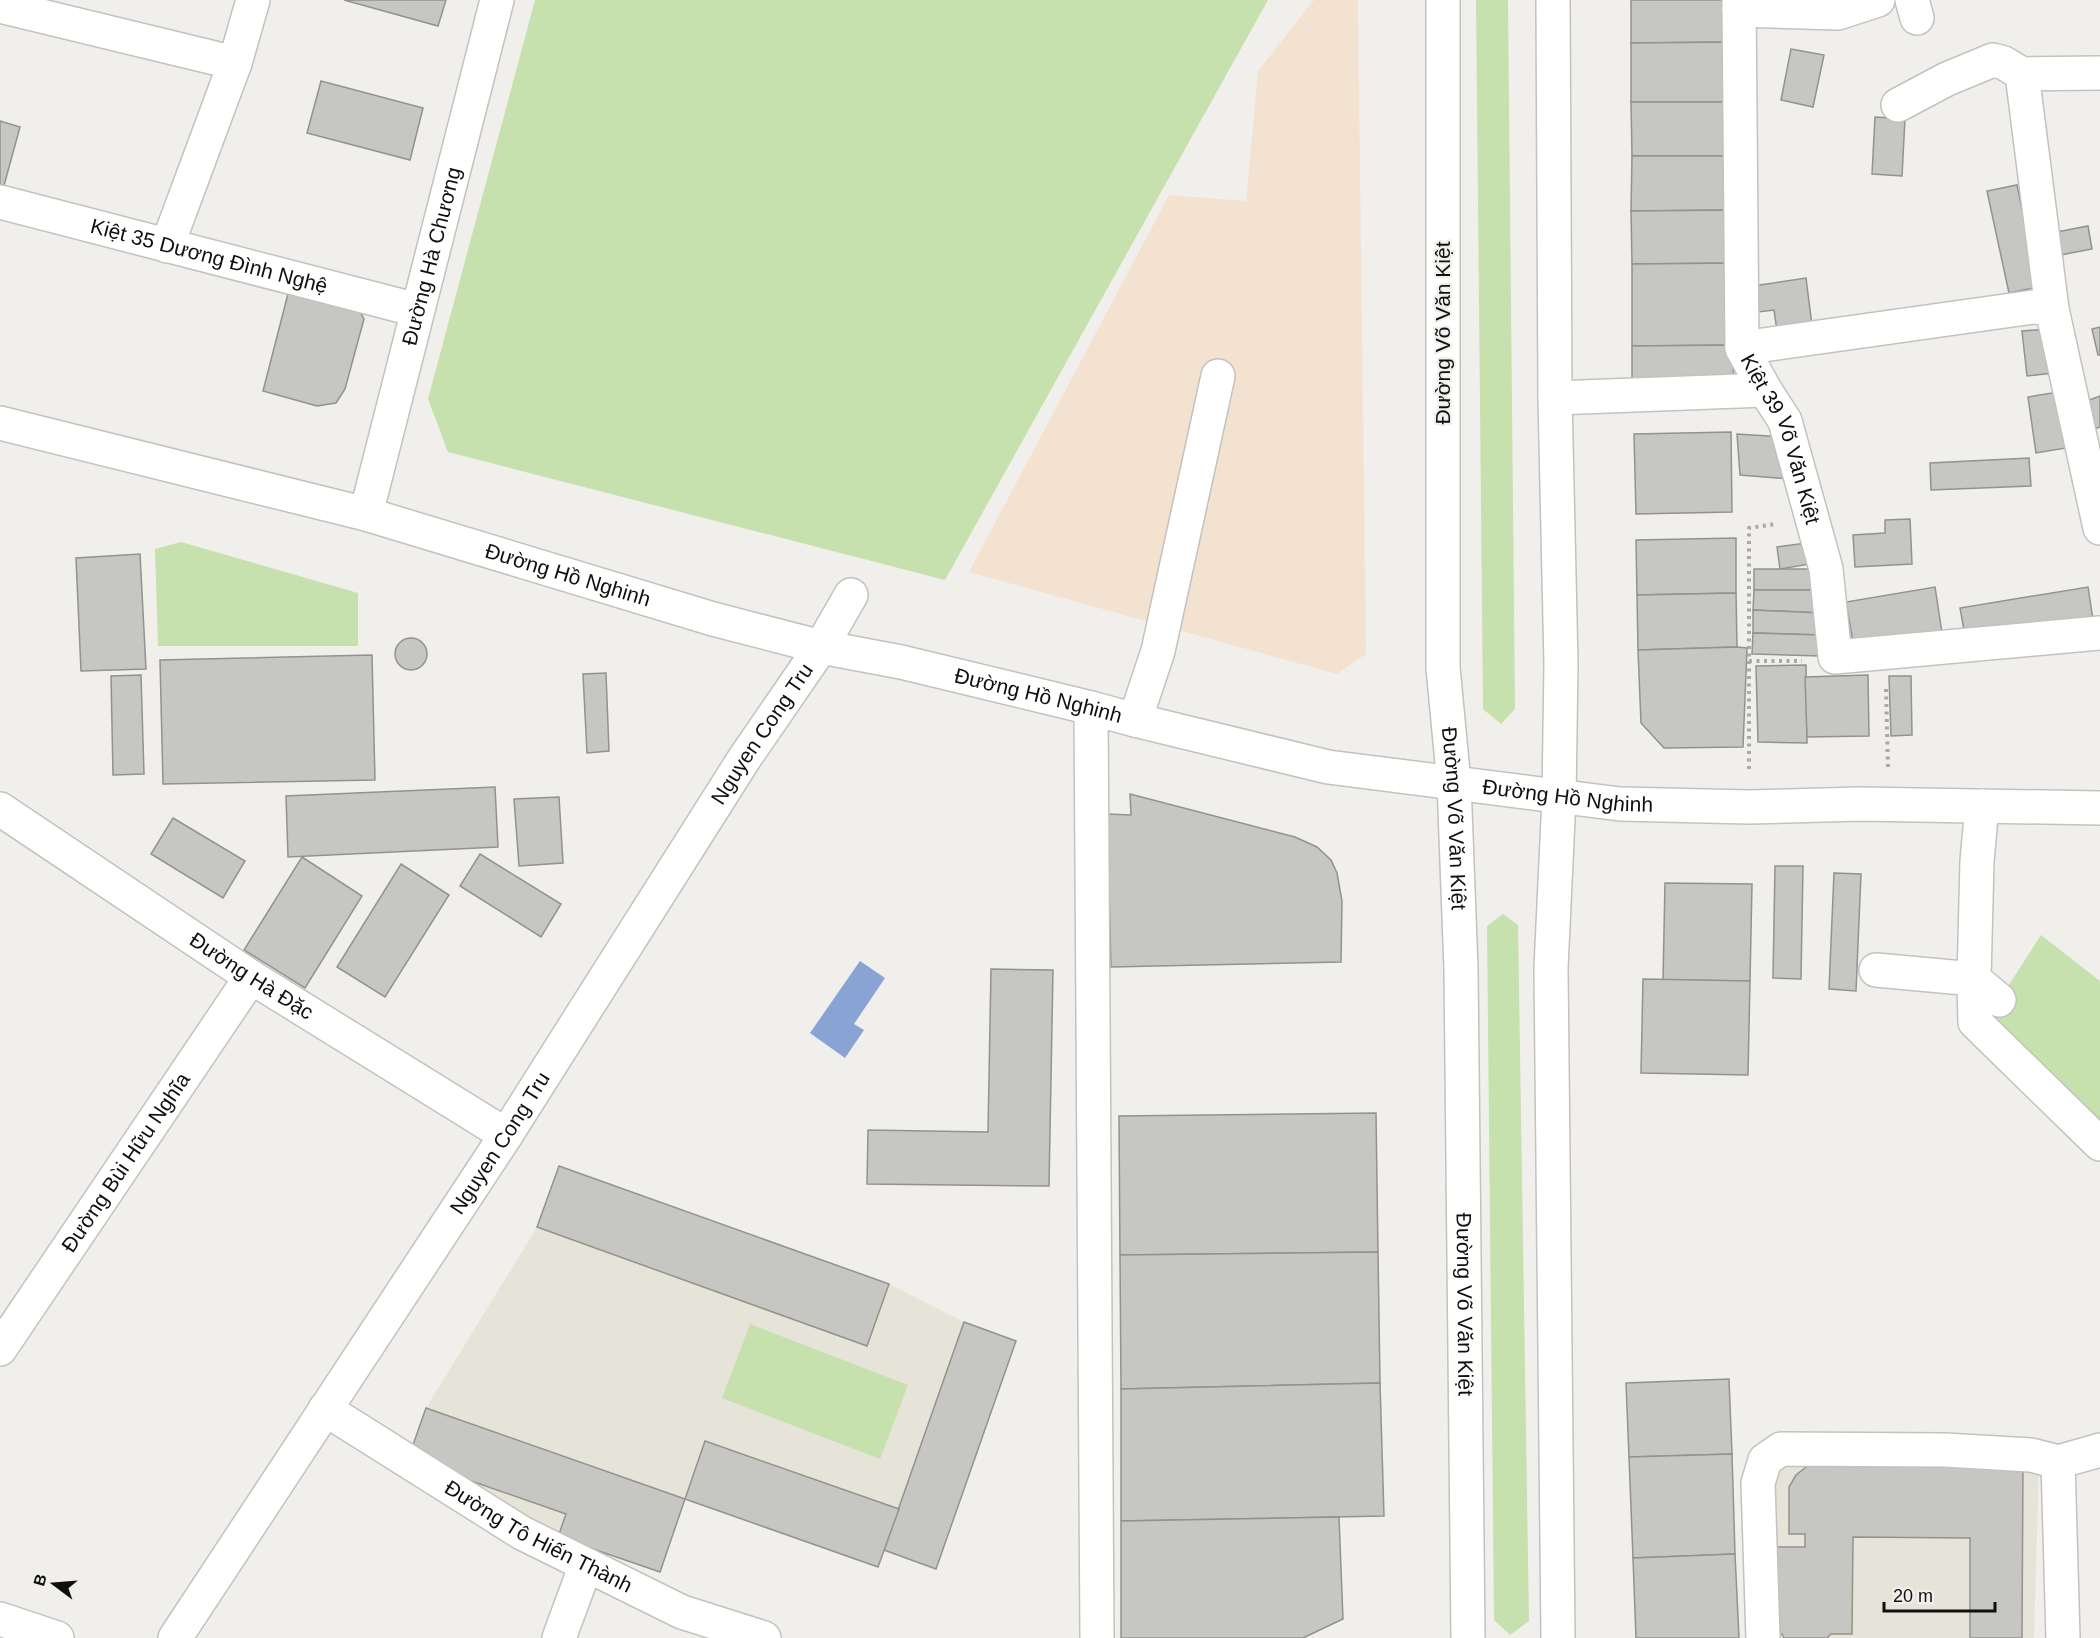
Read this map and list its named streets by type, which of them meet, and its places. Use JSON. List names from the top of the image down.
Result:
{
  "streets": {
    "street": [
      "Kiệt 35 Dương Đình Nghệ",
      "Đường Hà Chương",
      "Đường Võ Văn Kiệt",
      "Kiệt 39 Võ Văn Kiệt",
      "Đường Hồ Nghinh",
      "Nguyen Cong Tru",
      "Đường Hà Đặc",
      "Đường Bùi Hữu Nghĩa",
      "Đường Tô Hiến Thành"
    ]
  },
  "crossings": [
    ["Kiệt 35 Dương Đình Nghệ", "Đường Hà Chương"],
    ["Đường Hà Chương", "Đường Hồ Nghinh"],
    ["Đường Võ Văn Kiệt", "Đường Hồ Nghinh"],
    ["Đường Hồ Nghinh", "Nguyen Cong Tru"],
    ["Nguyen Cong Tru", "Đường Hà Đặc"],
    ["Nguyen Cong Tru", "Đường Tô Hiến Thành"],
    ["Đường Hà Đặc", "Đường Bùi Hữu Nghĩa"]
  ],
  "scale_bar": "20 m",
  "north": "left"
}
